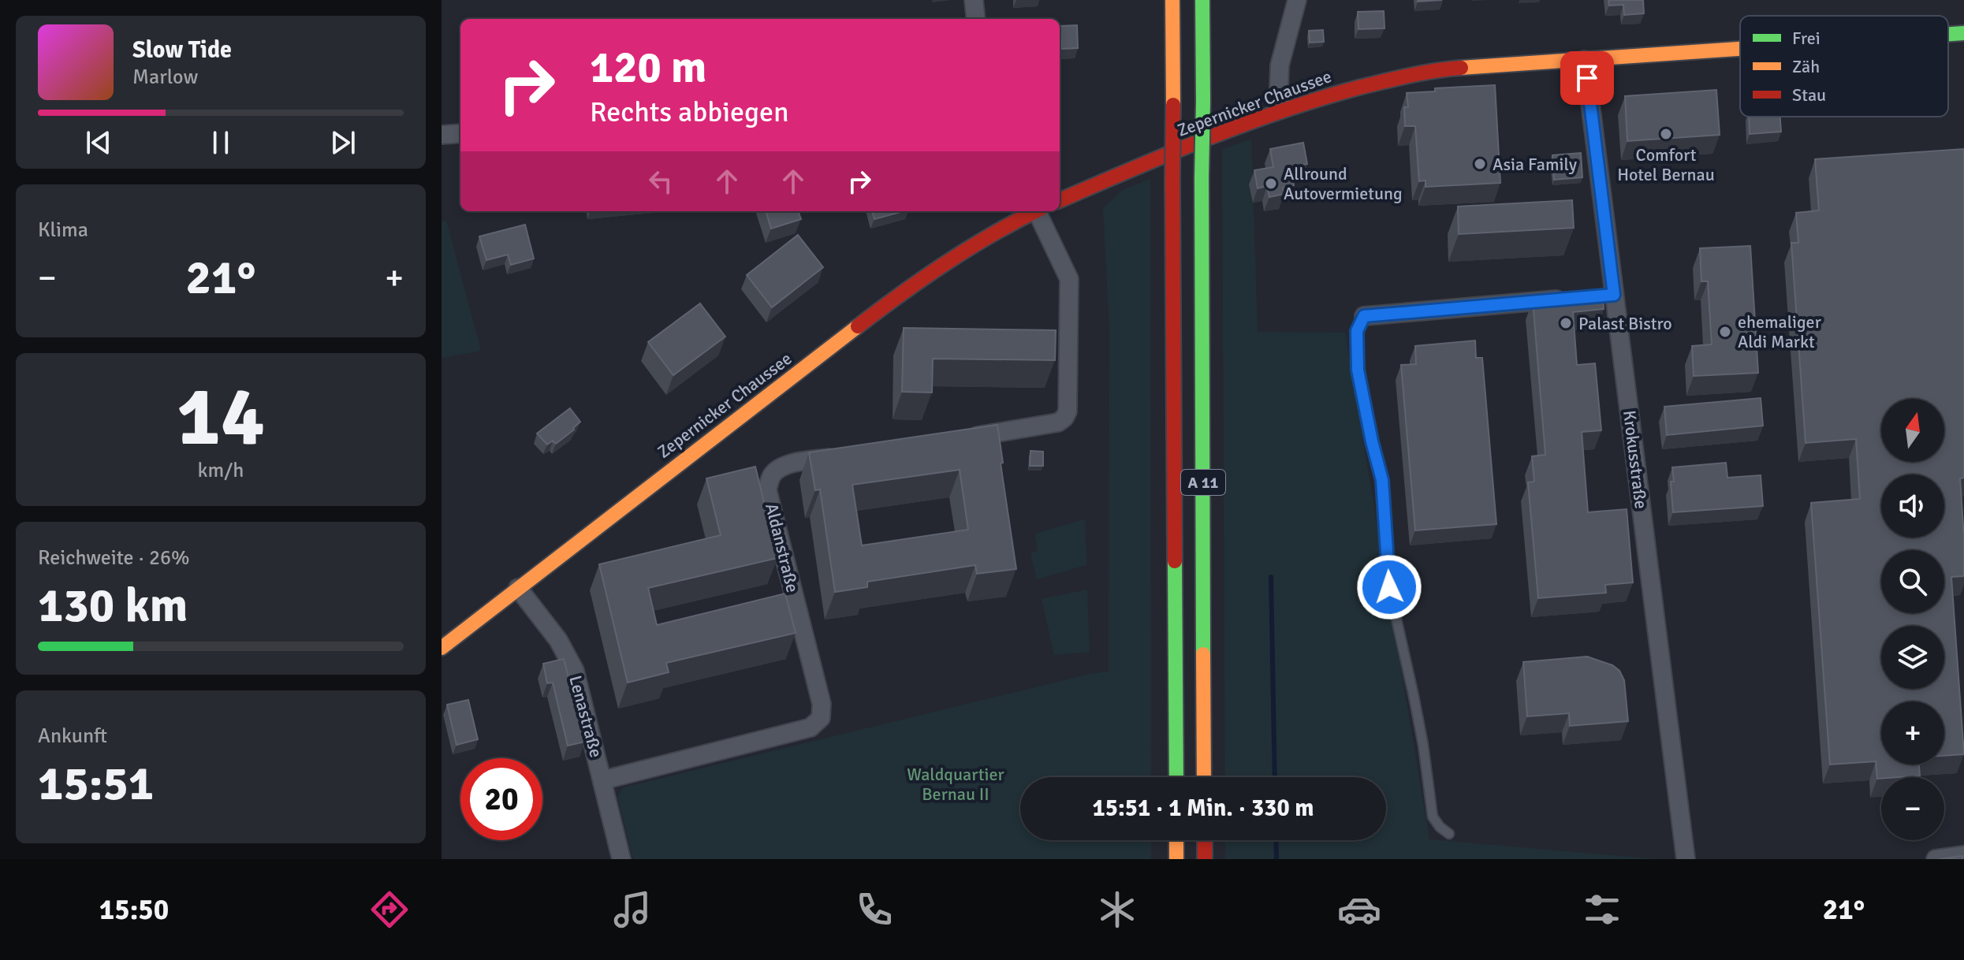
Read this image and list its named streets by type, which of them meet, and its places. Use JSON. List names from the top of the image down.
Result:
{
  "streets": {
    "main road": ["Zepernicker Chaussee", "A 11"],
    "street": ["Krokusstraße", "Aldanstraße", "Lenastraße"]
  },
  "crossings": [
    ["Zepernicker Chaussee", "Krokusstraße"],
    ["Zepernicker Chaussee", "Lenastraße"],
    ["Aldanstraße", "Lenastraße"]
  ],
  "parks": ["Waldquartier Bernau II"],
  "places": [
    "Comfort Hotel Bernau",
    "Asia Family",
    "Allround Autovermietung",
    "Palast Bistro",
    "ehemaliger Aldi Markt"
  ],
  "legend": ["Frei", "Zäh", "Stau"],
  "north": "top",
  "page": {
    "turn": ["120 m", "Rechts abbiegen"],
    "song": ["Slow Tide", "Marlow"],
    "tile": [
      "Klima",
      ["14", "km/h"],
      ["Reichweite · 26%", "130 km"],
      ["Ankunft", "15:51"]
    ],
    "heat": ["−", "21°", "+"],
    "map_buttons": ["+", "−"],
    "limit": "20",
    "trip": "15:51 · 1 Min. · 330 m",
    "tabs": ["15:50", "21°"]
  }
}
